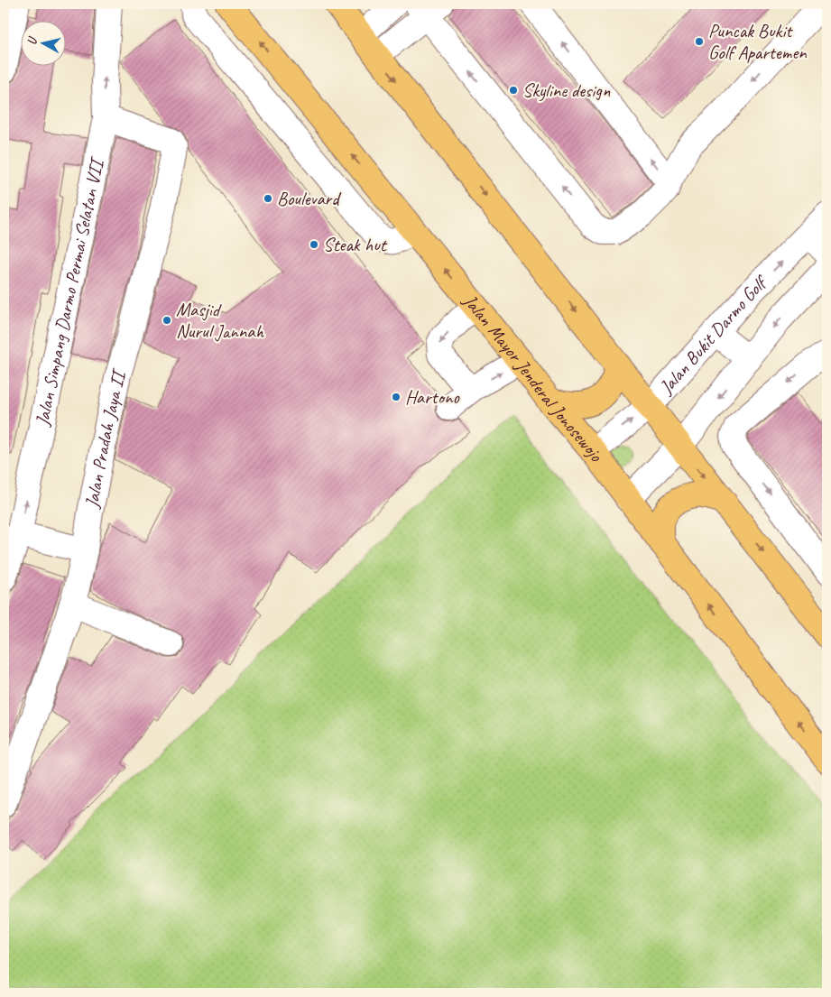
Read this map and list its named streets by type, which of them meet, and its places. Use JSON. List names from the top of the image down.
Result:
{
  "streets": {
    "main road": ["Jalan Mayor Jenderal Jonosewojo"],
    "street": ["Jalan Simpang Darmo Permai Selatan VII", "Jalan Bukit Darmo Golf", "Jalan Pradah Jaya II"]
  },
  "crossings": [
    ["Jalan Simpang Darmo Permai Selatan VII", "Jalan Pradah Jaya II"],
    ["Jalan Bukit Darmo Golf", "Jalan Mayor Jenderal Jonosewojo"]
  ],
  "one_way": ["Jalan Simpang Darmo Permai Selatan VII"],
  "places": [
    "Puncak Bukit Golf Apartemen",
    "Skyline design",
    "Boulevard",
    "Steak hut",
    "Masjid Nurul Jannah",
    "Hartono"
  ],
  "north": "left"
}
